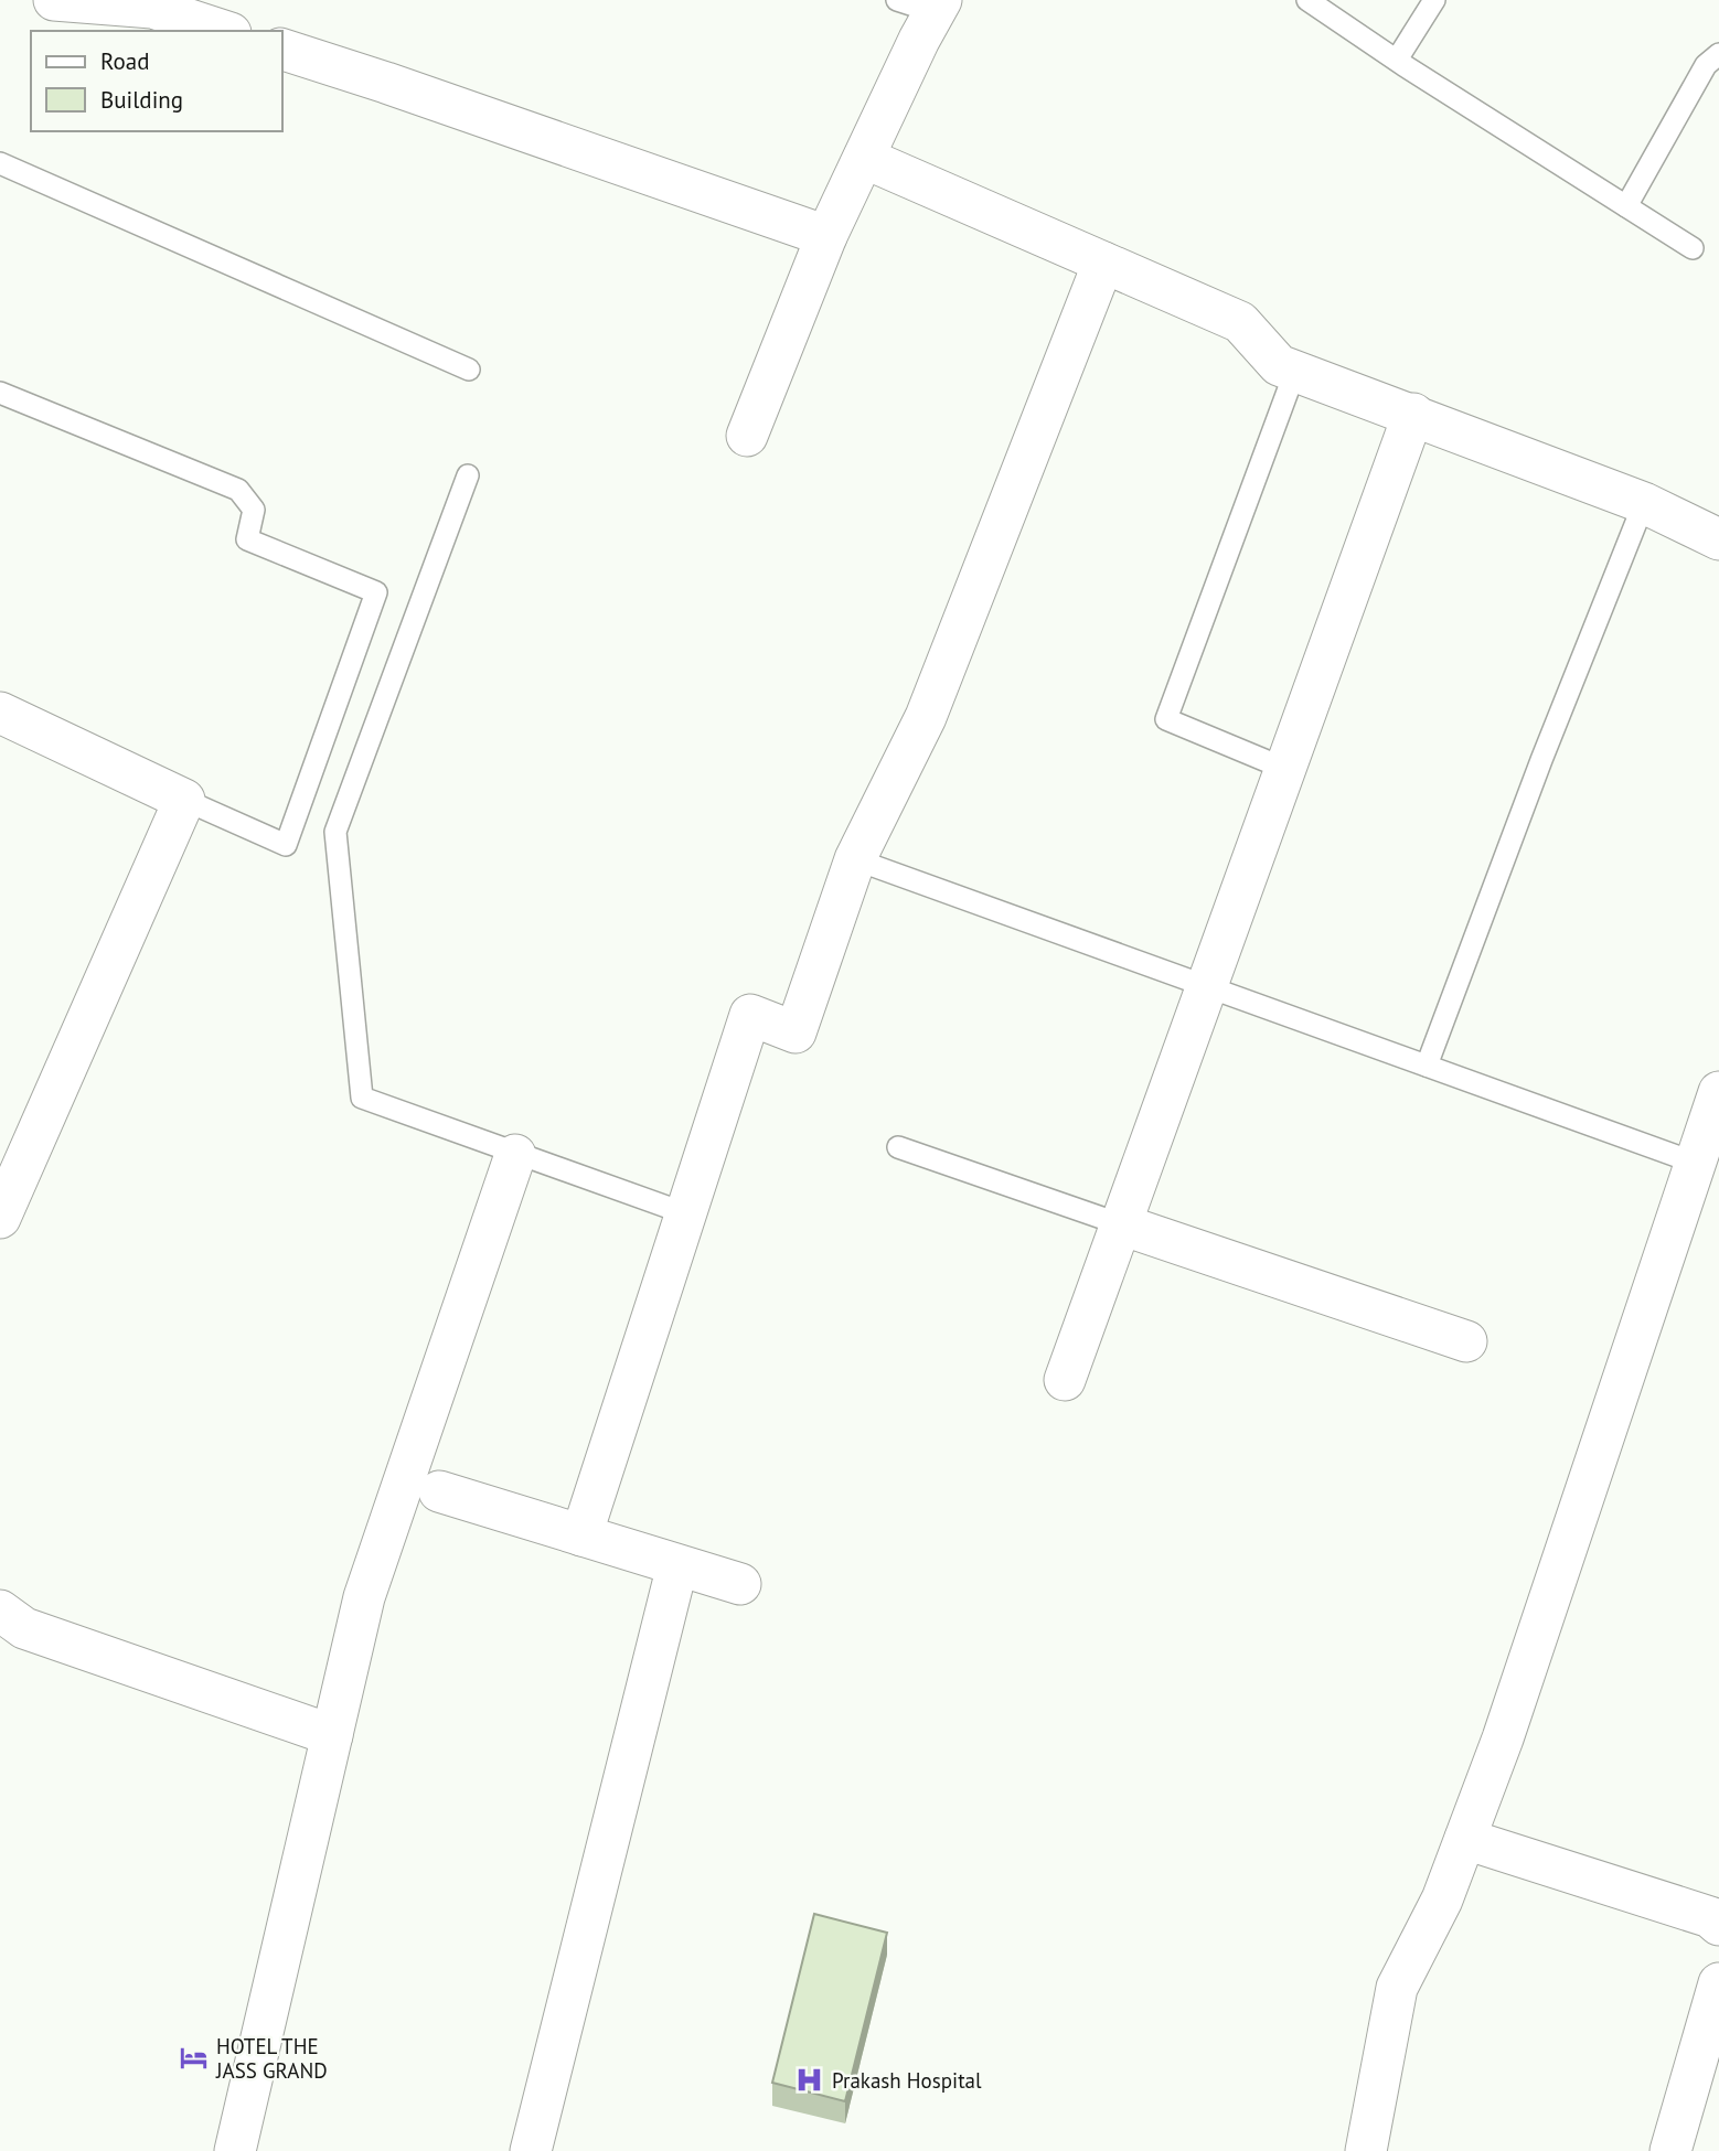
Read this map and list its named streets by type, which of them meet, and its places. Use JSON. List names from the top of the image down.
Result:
{
  "places": {
    "hotel": ["HOTEL THE JASS GRAND"],
    "hospital": ["Prakash Hospital"]
  },
  "legend": ["Road", "Building"]
}
